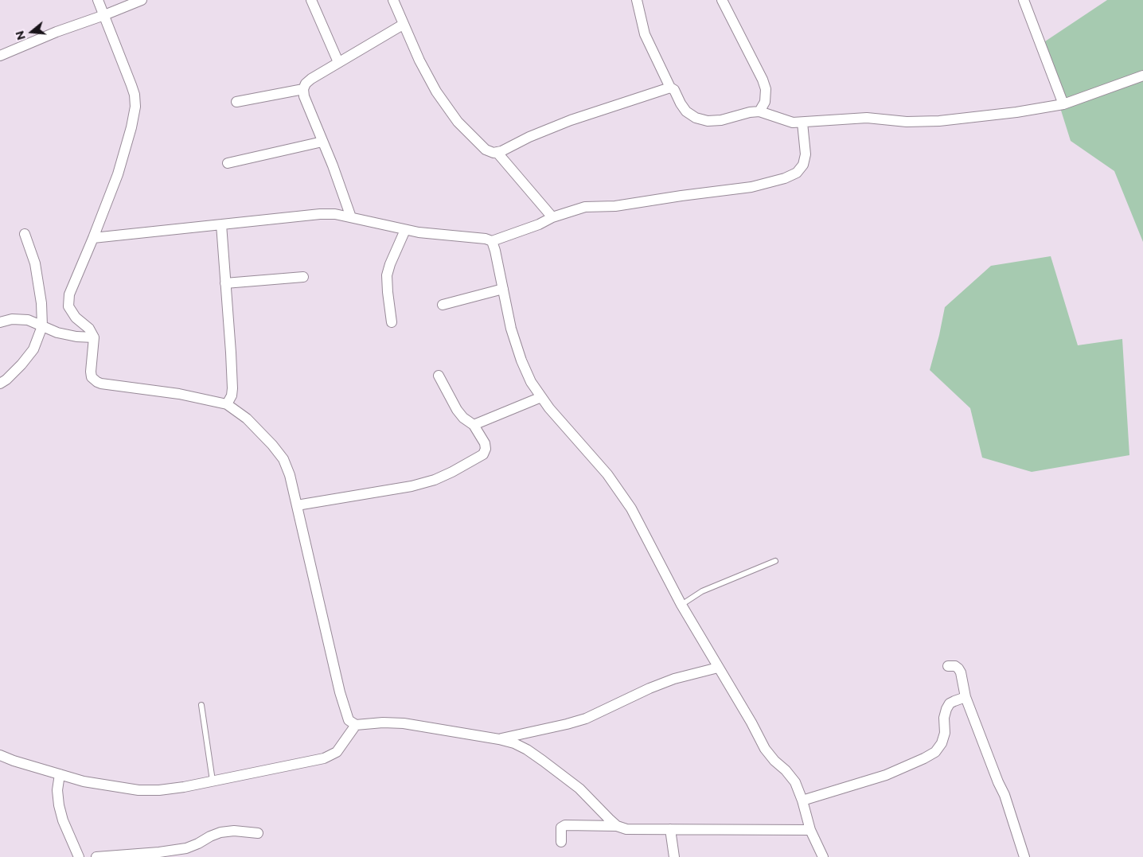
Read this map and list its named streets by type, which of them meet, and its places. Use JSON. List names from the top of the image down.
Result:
{
  "north": "left"
}
